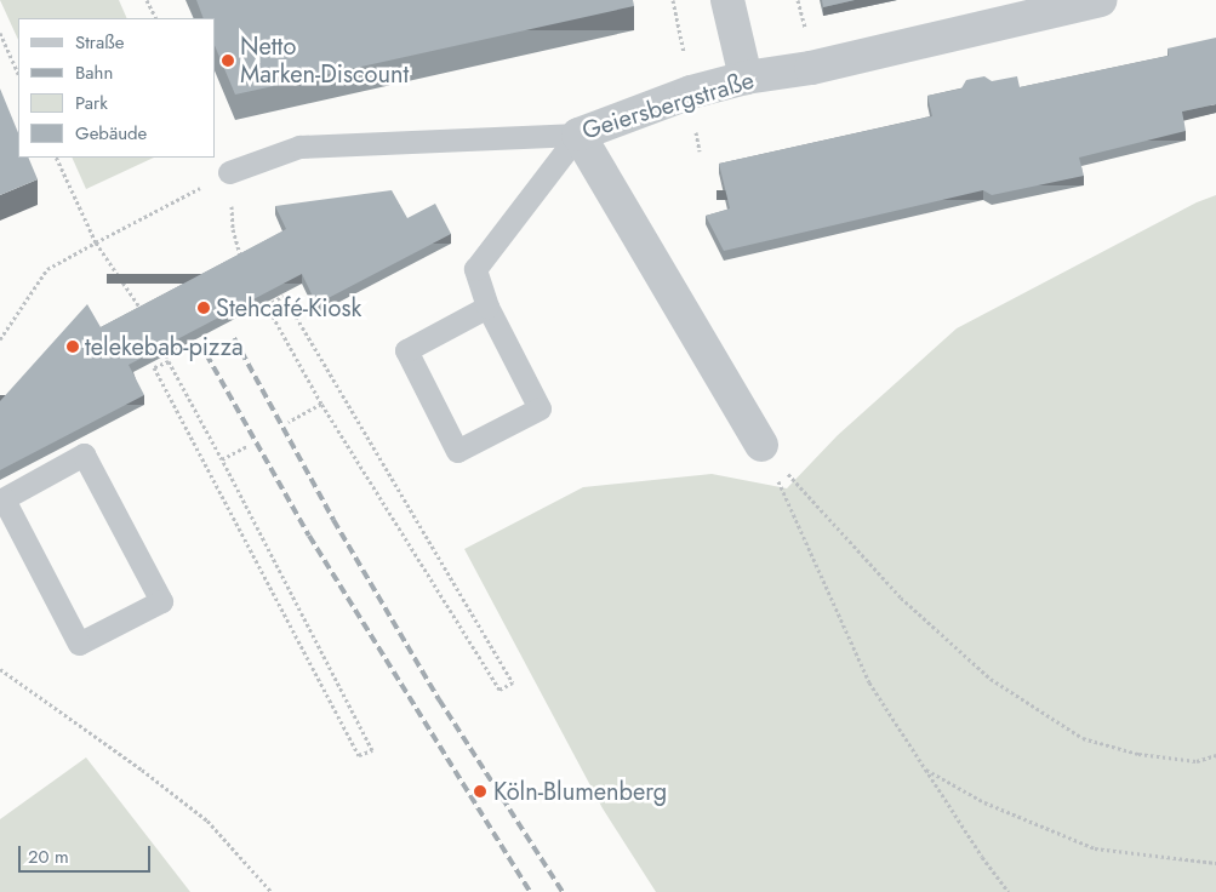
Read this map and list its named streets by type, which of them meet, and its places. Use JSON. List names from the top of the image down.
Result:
{
  "streets": {
    "street": ["Geiersbergstraße"]
  },
  "places": [
    "Netto Marken-Discount",
    "Stehcafé-Kiosk",
    "telekebab-pizza",
    "Köln-Blumenberg"
  ],
  "legend": [
    "Straße",
    "Bahn",
    "Park",
    "Gebäude"
  ],
  "scale_bar": "20 m"
}
